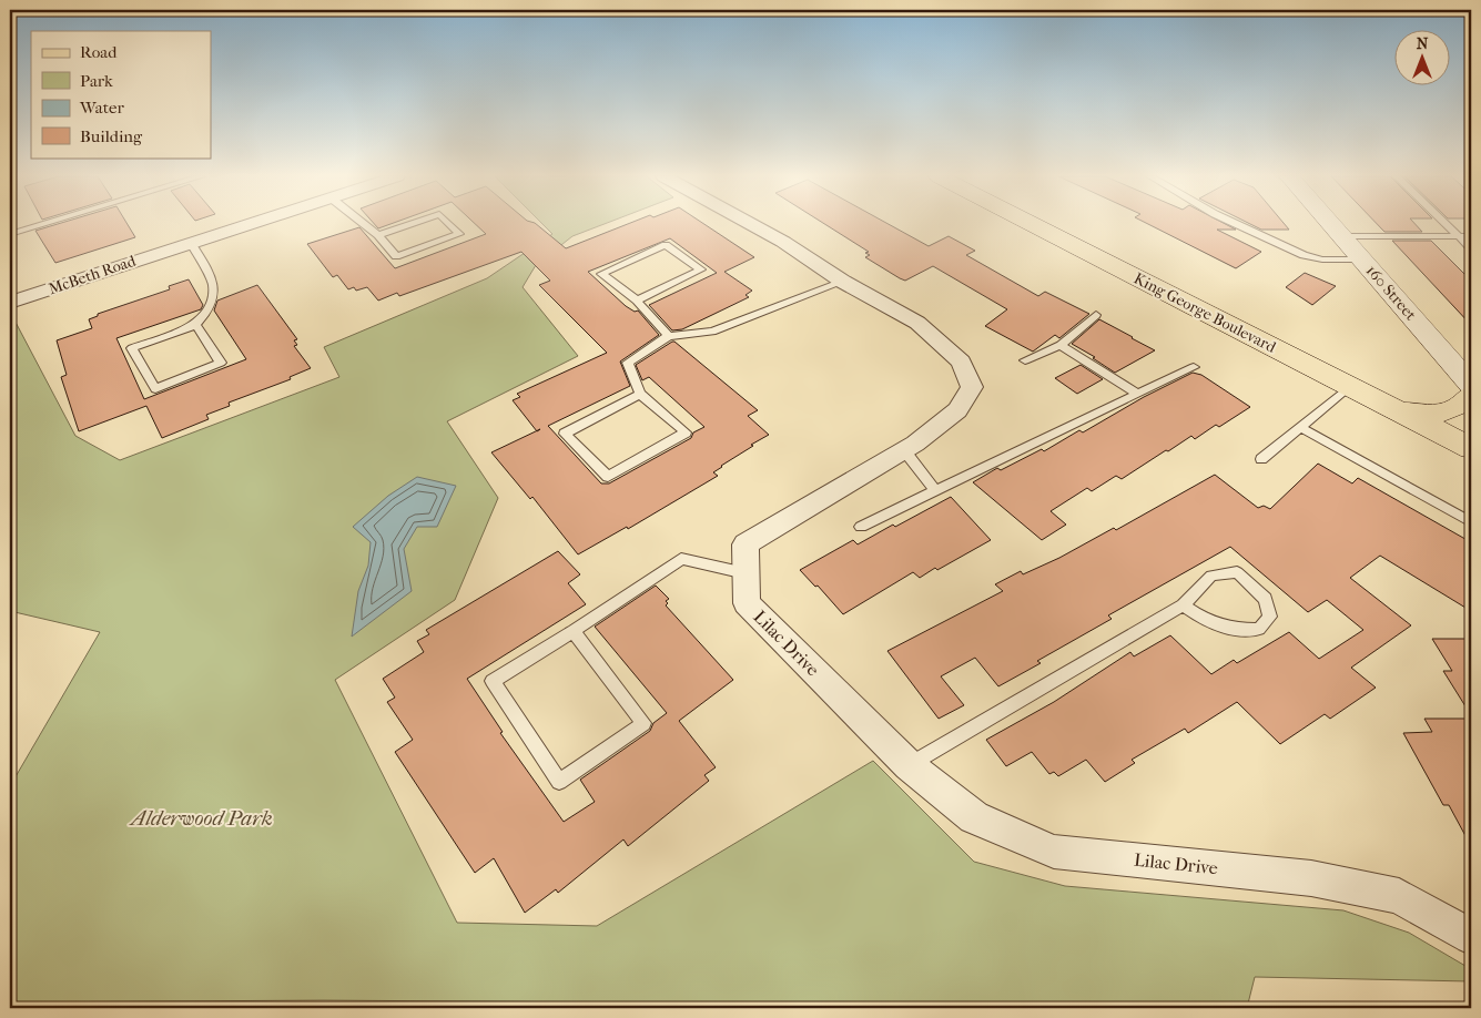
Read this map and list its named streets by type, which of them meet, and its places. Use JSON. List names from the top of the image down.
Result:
{
  "streets": {
    "main road": ["King George Boulevard"],
    "street": ["McBeth Road", "160 Street", "Lilac Drive"]
  },
  "parks": ["Alderwood Park"],
  "legend": [
    "Road",
    "Park",
    "Water",
    "Building"
  ],
  "north": "top"
}
